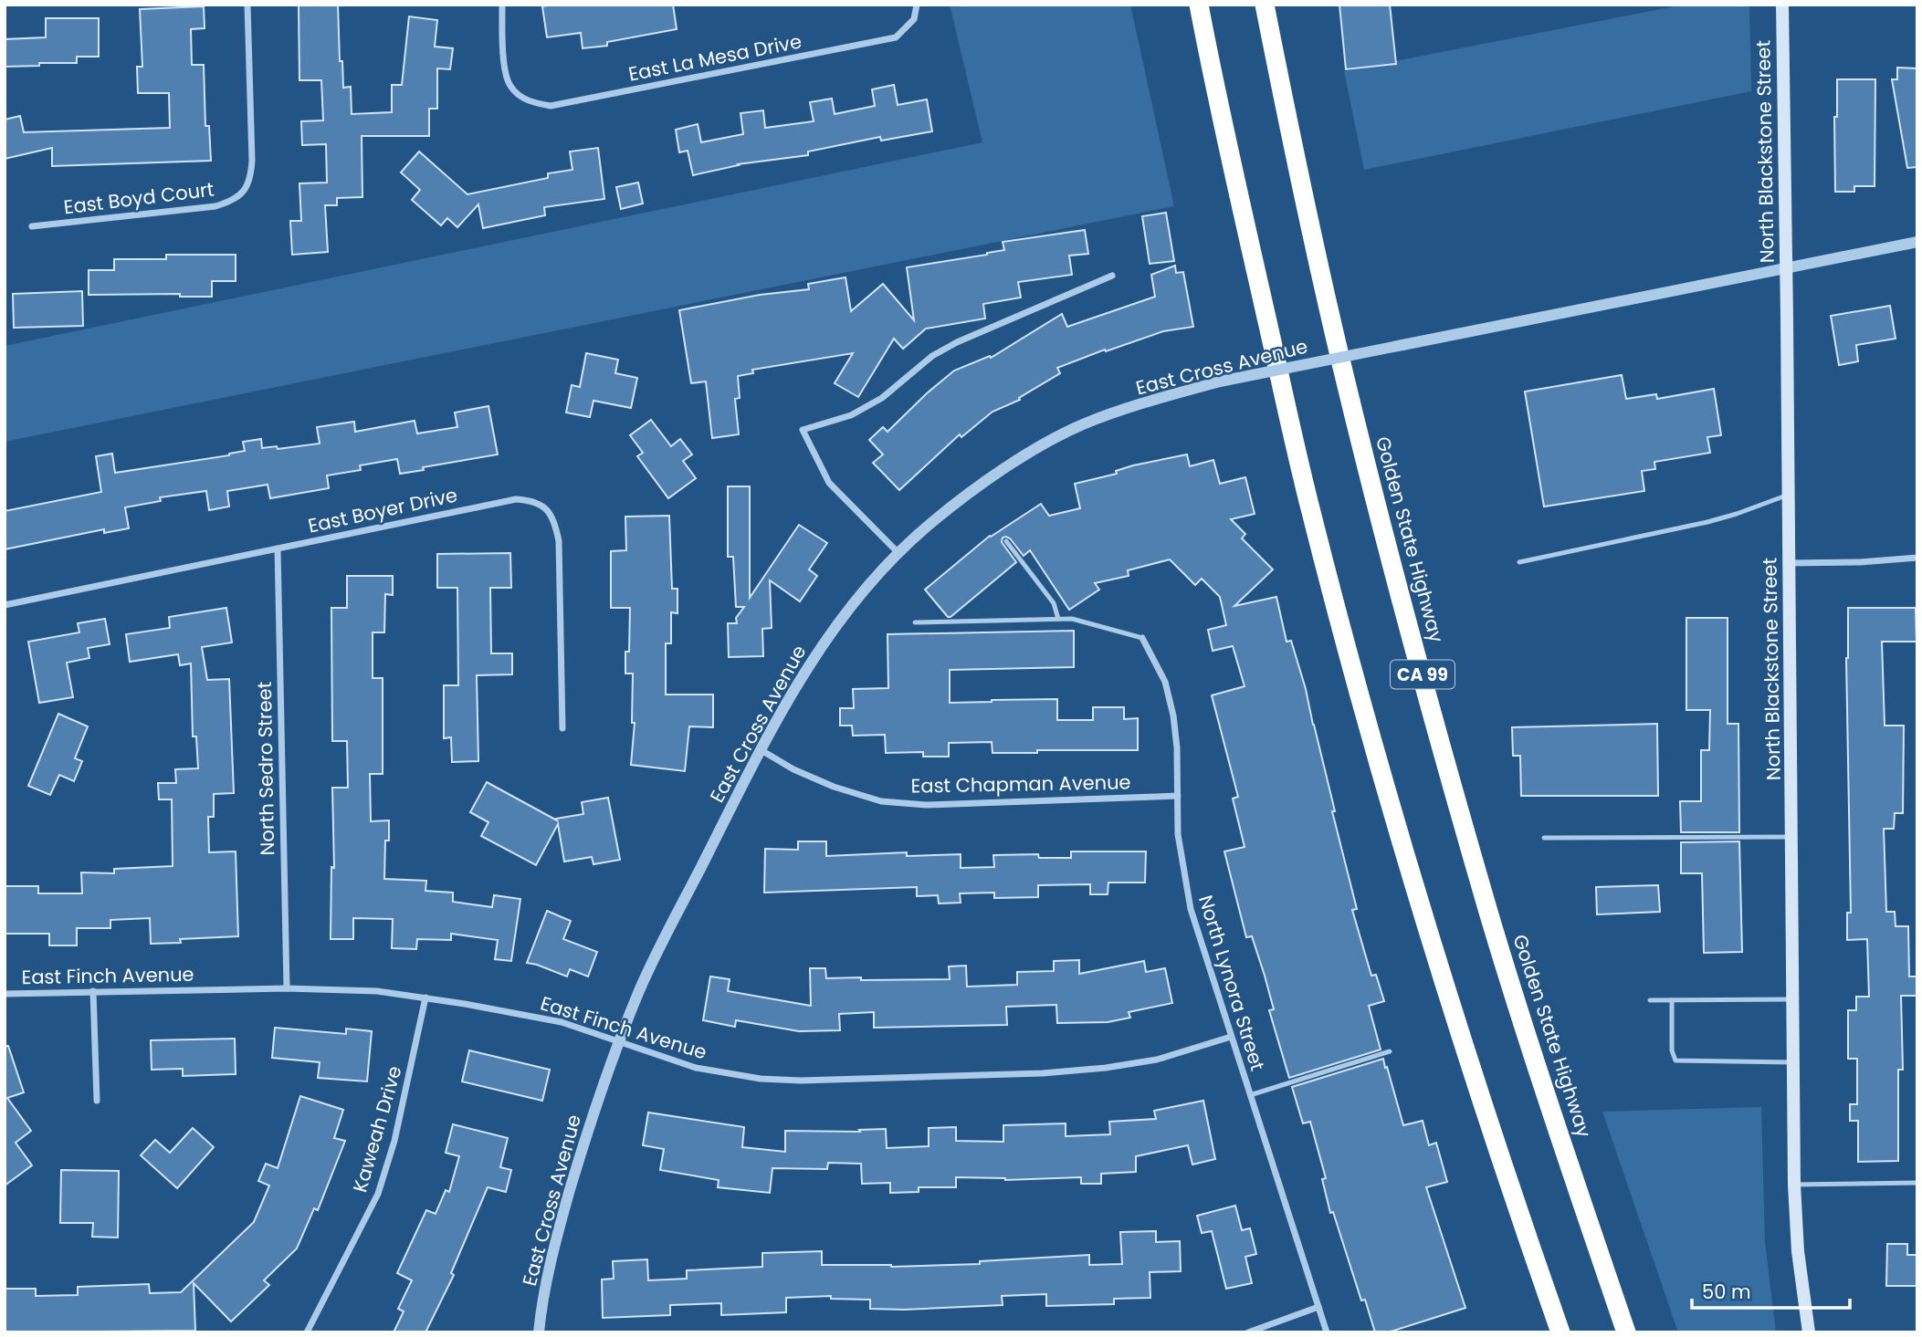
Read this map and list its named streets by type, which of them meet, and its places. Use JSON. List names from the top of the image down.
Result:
{
  "streets": {
    "highway": ["Golden State Highway", "CA 99"],
    "main road": ["North Blackstone Street"],
    "street": [
      "East La Mesa Drive",
      "East Boyd Court",
      "East Cross Avenue",
      "East Boyer Drive",
      "North Sedro Street",
      "East Chapman Avenue",
      "East Finch Avenue",
      "North Lynora Street",
      "Kaweah Drive"
    ]
  },
  "crossings": [
    ["North Blackstone Street", "East Cross Avenue"],
    ["East Cross Avenue", "East Chapman Avenue"],
    ["East Cross Avenue", "East Finch Avenue"],
    ["East Boyer Drive", "North Sedro Street"],
    ["North Sedro Street", "East Finch Avenue"],
    ["East Chapman Avenue", "North Lynora Street"],
    ["East Finch Avenue", "North Lynora Street"],
    ["East Finch Avenue", "Kaweah Drive"]
  ],
  "scale_bar": "50 m"
}
